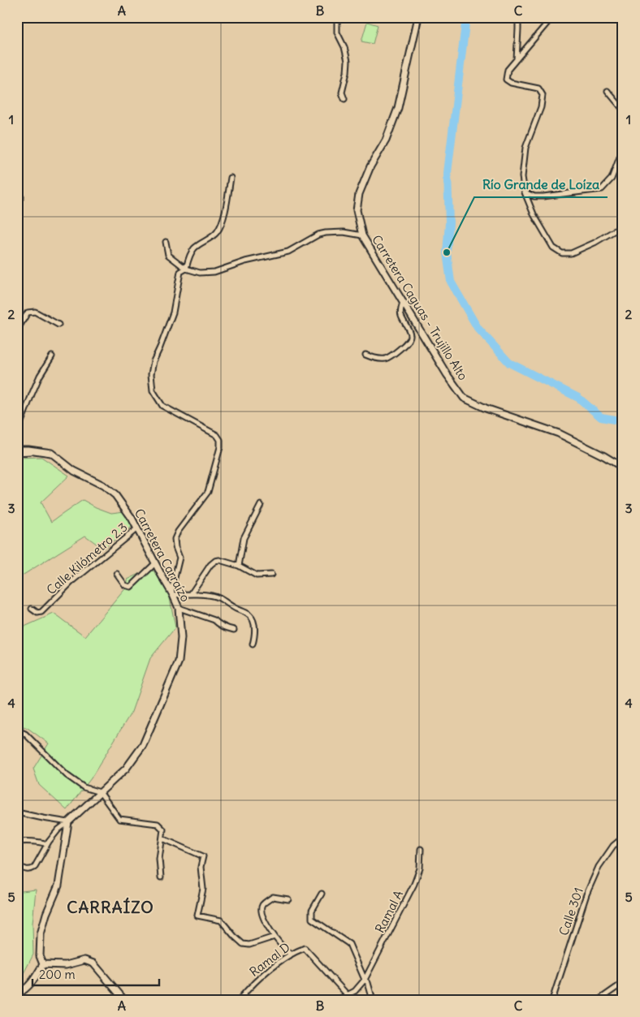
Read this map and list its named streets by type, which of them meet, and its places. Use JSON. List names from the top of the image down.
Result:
{
  "streets": {
    "street": [
      "Carretera Caguas - Trujillo Alto",
      "Carretera Carraízo",
      "Calle Kilómetro 2.3",
      "Ramal A",
      "Calle 301",
      "Ramal D"
    ]
  },
  "crossings": [
    ["Carretera Carraízo", "Calle Kilómetro 2.3"],
    ["Ramal A", "Ramal D"]
  ],
  "districts": ["CARRAÍZO"],
  "places": ["Río Grande de Loíza"],
  "scale_bar": "200 m",
  "grid": {
    "columns": ["A", "B", "C"],
    "rows": [
      "1",
      "2",
      "3",
      "4",
      "5"
    ]
  }
}
